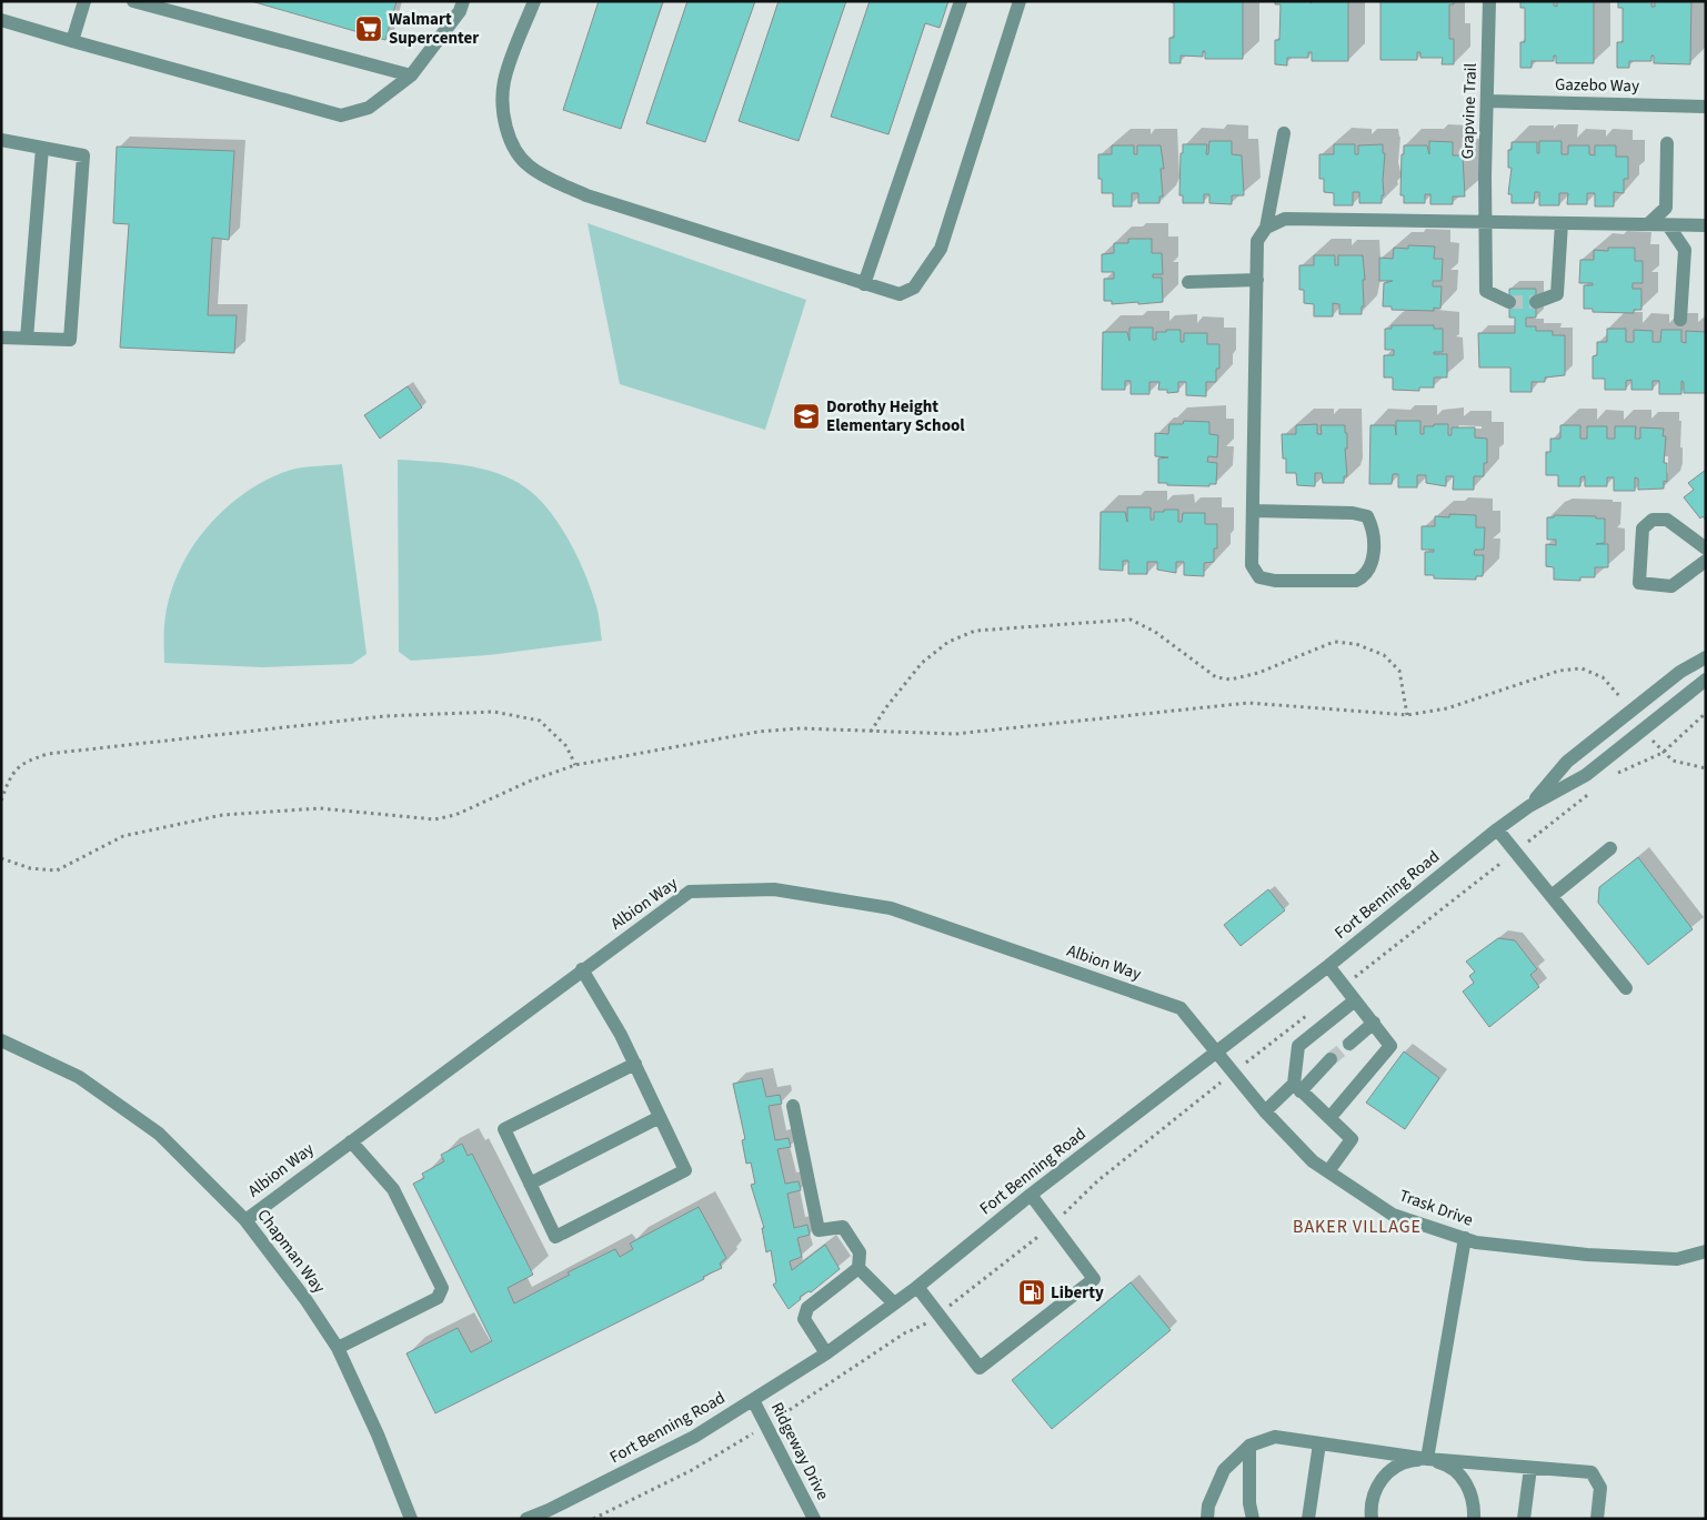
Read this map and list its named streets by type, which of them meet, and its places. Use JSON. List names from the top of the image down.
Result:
{
  "streets": {
    "street": [
      "Gazebo Way",
      "Grapvine Trail",
      "Fort Benning Road",
      "Albion Way",
      "Trask Drive",
      "Chapman Way",
      "Ridgeway Drive"
    ]
  },
  "crossings": [
    ["Gazebo Way", "Grapvine Trail"],
    ["Fort Benning Road", "Albion Way"],
    ["Fort Benning Road", "Trask Drive"],
    ["Fort Benning Road", "Ridgeway Drive"],
    ["Albion Way", "Trask Drive"],
    ["Albion Way", "Chapman Way"]
  ],
  "districts": ["BAKER VILLAGE"],
  "places": {
    "supermarket": ["Walmart Supercenter"],
    "school or university": ["Dorothy Height Elementary School"],
    "fuel station": ["Liberty"]
  }
}
